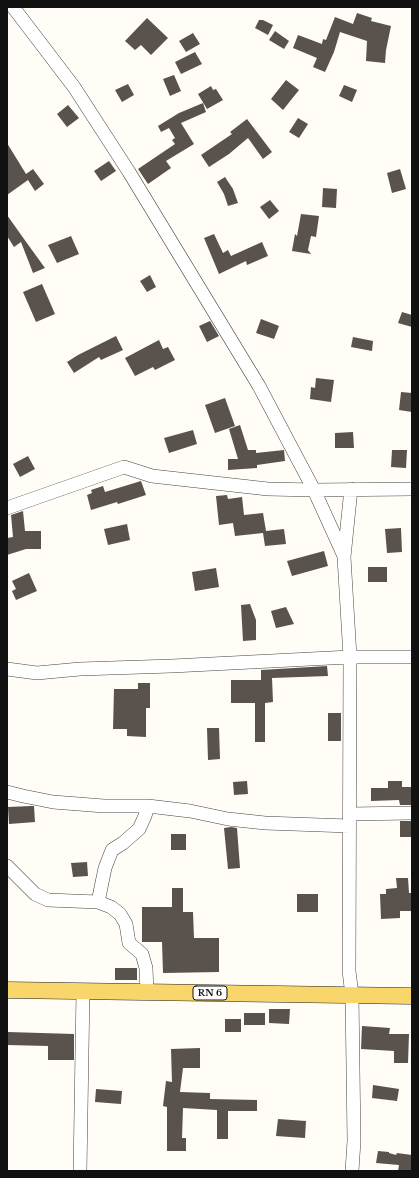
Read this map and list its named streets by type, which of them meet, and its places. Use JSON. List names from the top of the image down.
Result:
{
  "streets": {
    "main road": ["RN 6"]
  }
}
